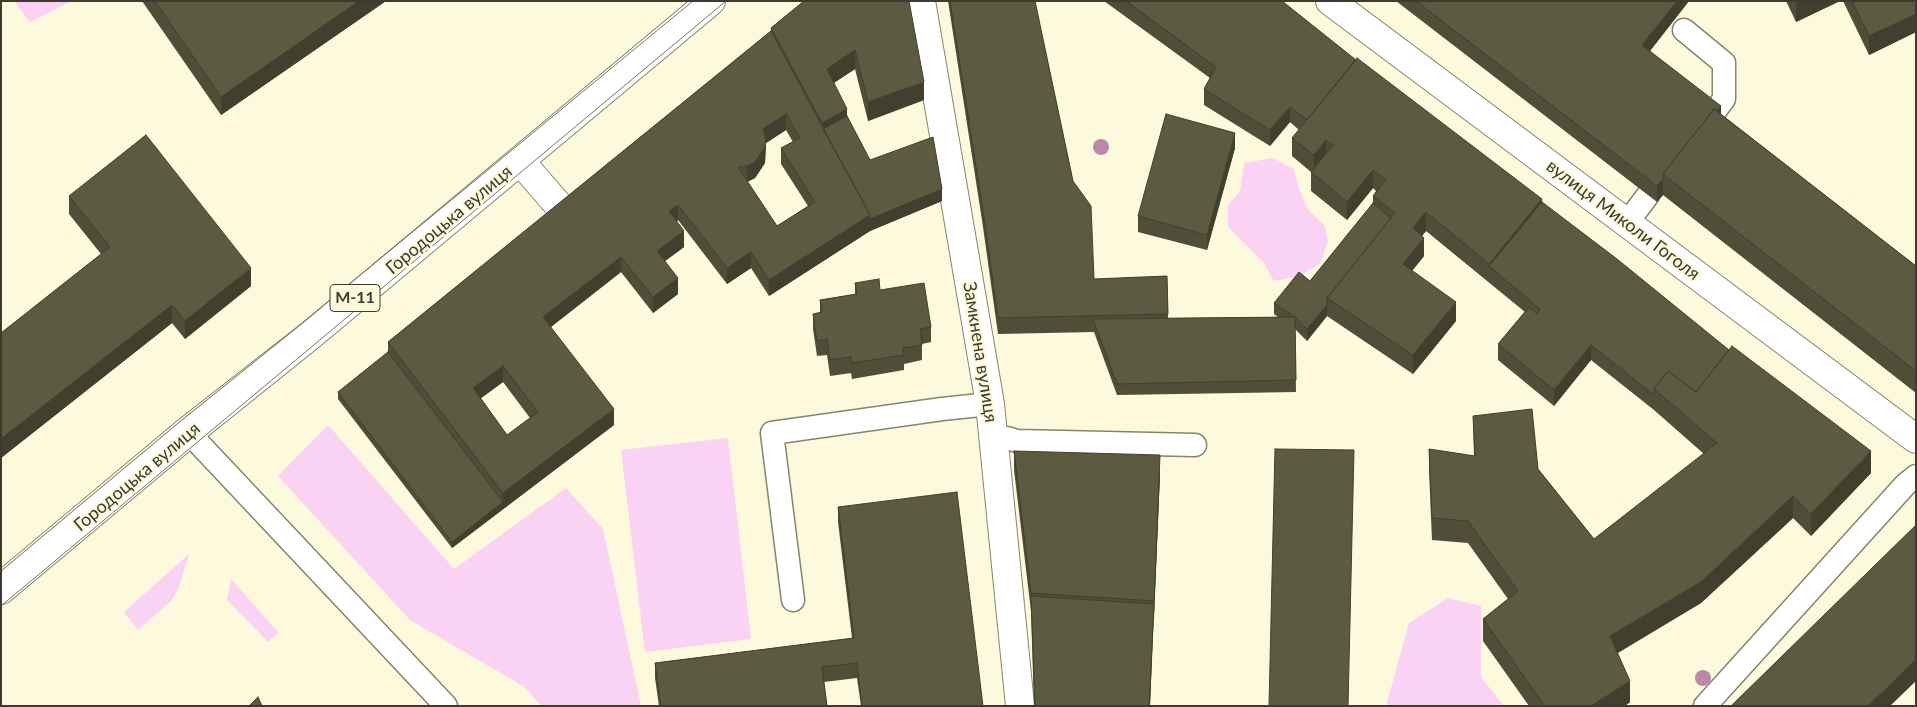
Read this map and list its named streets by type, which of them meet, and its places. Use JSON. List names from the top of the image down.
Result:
{
  "streets": {
    "street": [
      "Городоцька вулиця",
      "вулиця Миколи Гоголя",
      "М-11",
      "Замкнена вулиця"
    ]
  }
}
